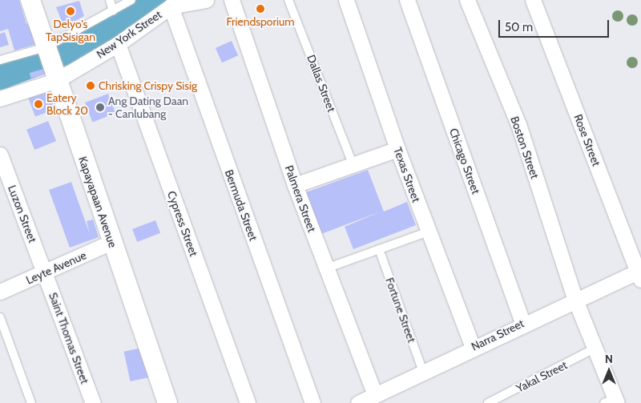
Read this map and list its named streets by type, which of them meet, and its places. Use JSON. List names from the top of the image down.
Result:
{
  "streets": {
    "street": [
      "New York Street",
      "Rose Street",
      "Boston Street",
      "Chicago Street",
      "Texas Street",
      "Palmera Street",
      "Kapayapaan Avenue",
      "Bermuda Street",
      "Luzon Street",
      "Cypress Street",
      "Leyte Avenue",
      "Narra Street",
      "Saint Thomas Street"
    ],
    "lane": ["Dallas Street", "Fortune Street", "Yakal Street"]
  },
  "crossings": [
    ["New York Street", "Kapayapaan Avenue"],
    ["New York Street", "Bermuda Street"],
    ["New York Street", "Cypress Street"],
    ["Rose Street", "Narra Street"],
    ["Boston Street", "Narra Street"],
    ["Boston Street", "Yakal Street"],
    ["Chicago Street", "Narra Street"],
    ["Texas Street", "Narra Street"],
    ["Palmera Street", "Narra Street"],
    ["Kapayapaan Avenue", "Leyte Avenue"],
    ["Luzon Street", "Leyte Avenue"],
    ["Luzon Street", "Saint Thomas Street"],
    ["Leyte Avenue", "Saint Thomas Street"],
    ["Fortune Street", "Narra Street"]
  ],
  "places": [
    "Friendsporium",
    "Delyo's TapSisigan",
    "Chrisking Crispy Sisig",
    "Eatery Block 20",
    "Ang Dating Daan - Canlubang"
  ],
  "scale_bar": "50 m",
  "north": "top"
}
